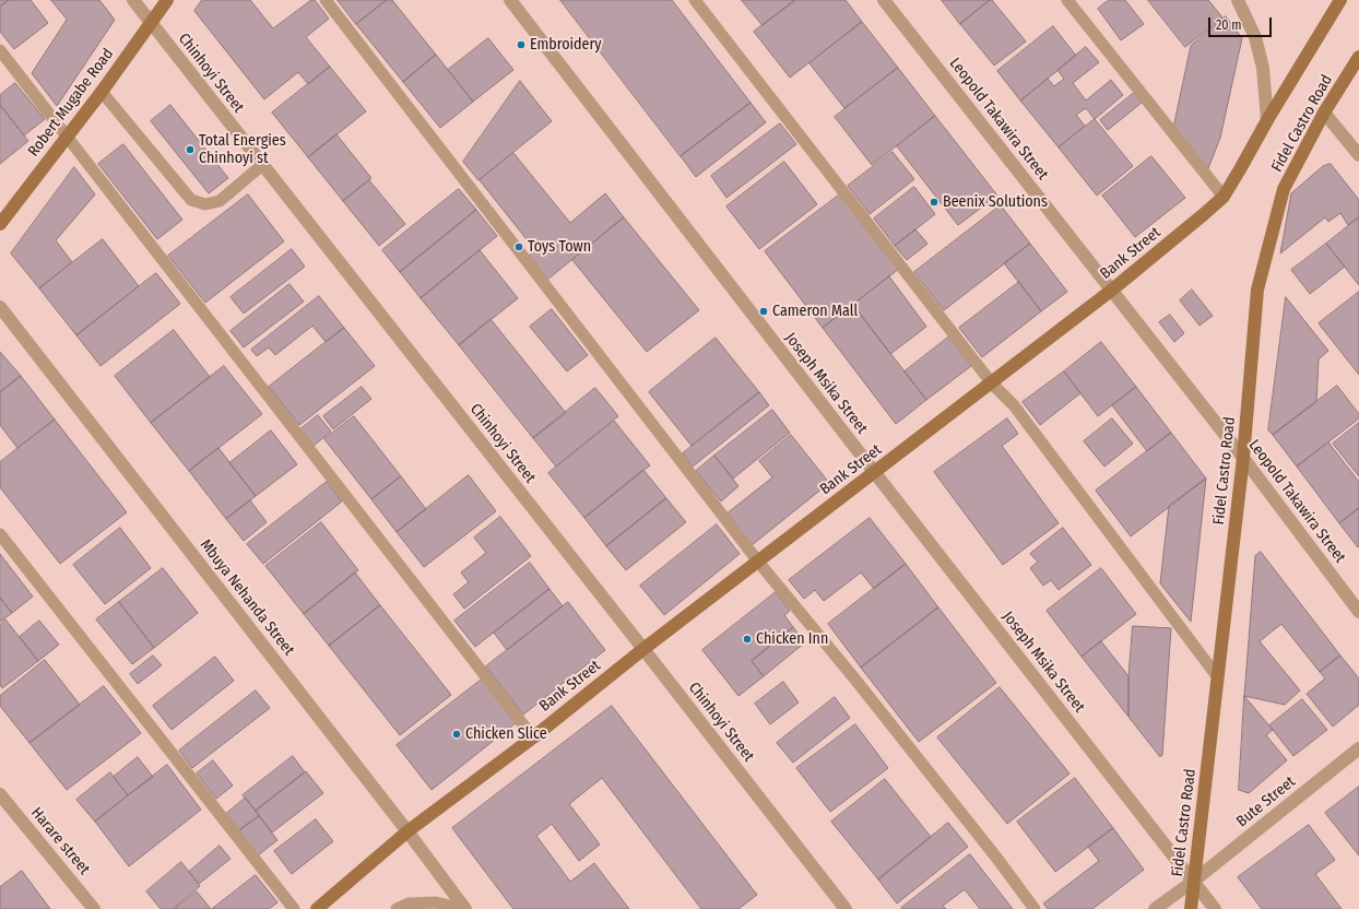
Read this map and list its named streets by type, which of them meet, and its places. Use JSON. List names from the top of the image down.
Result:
{
  "streets": {
    "main road": ["Robert Mugabe Road", "Fidel Castro Road", "Bank Street"],
    "street": [
      "Chinhoyi Street",
      "Leopold Takawira Street",
      "Joseph Msika Street",
      "Mbuya Nehanda Street",
      "Bute Street",
      "Harare street"
    ]
  },
  "crossings": [
    ["Chinhoyi Street", "Robert Mugabe Road"],
    ["Chinhoyi Street", "Bank Street"],
    ["Leopold Takawira Street", "Fidel Castro Road"],
    ["Leopold Takawira Street", "Bank Street"],
    ["Fidel Castro Road", "Joseph Msika Street"],
    ["Fidel Castro Road", "Bute Street"],
    ["Bank Street", "Joseph Msika Street"],
    ["Bank Street", "Mbuya Nehanda Street"],
    ["Joseph Msika Street", "Bute Street"]
  ],
  "places": [
    "Embroidery",
    "Total Energies Chinhoyi st",
    "Beenix Solutions",
    "Toys Town",
    "Cameron Mall",
    "Chicken Inn",
    "Chicken Slice"
  ],
  "scale_bar": "20 m"
}
